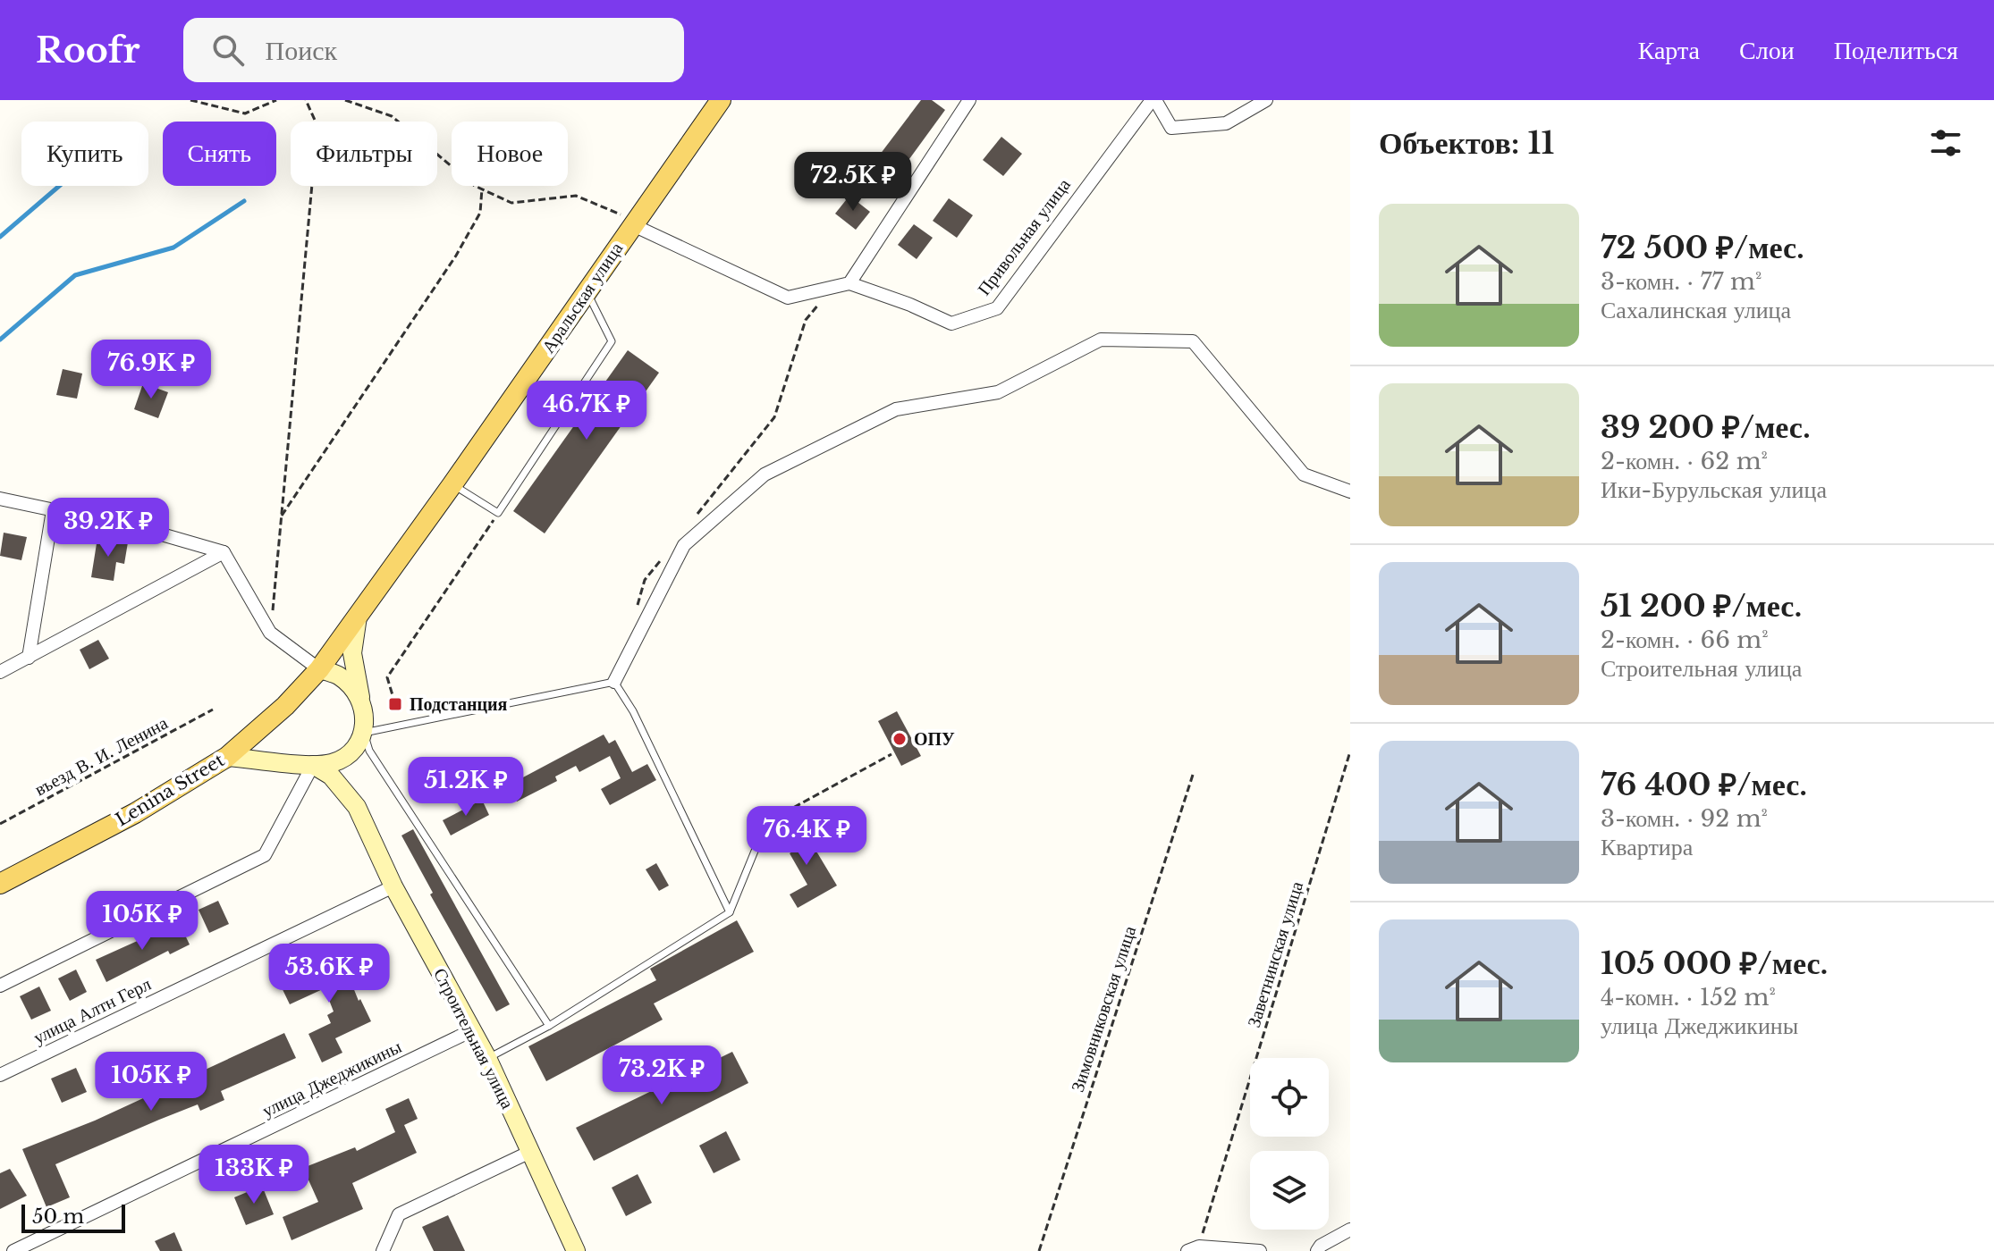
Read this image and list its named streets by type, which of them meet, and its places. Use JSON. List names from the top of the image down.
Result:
{
  "streets": {
    "main road": ["Аральская улица", "Lenina Street"],
    "street": [
      "Привольная улица",
      "улица Алтн Герл",
      "Строительная улица",
      "улица Джеджикины"
    ],
    "path": ["въезд В. И. Ленина", "Заветнинская улица", "Зимовниковская улица"]
  },
  "crossings": [
    ["Аральская улица", "Lenina Street"],
    ["Аральская улица", "Строительная улица"],
    ["Lenina Street", "Строительная улица"],
    ["улица Алтн Герл", "Строительная улица"],
    ["Строительная улица", "улица Джеджикины"]
  ],
  "places": {
    "transit": ["Подстанция"],
    "other": ["ОПУ"]
  },
  "scale_bar": "50 m",
  "page": {
    "header": "Roofr",
    "search": "Поиск",
    "nav": ["Карта", "Слои", "Поделиться"],
    "heading": "Объектов: 11",
    "chip": [
      "Купить",
      "Снять",
      "Фильтры",
      "Новое"
    ],
    "price": [
      "72.5K ₽",
      "76.9K ₽",
      "46.7K ₽",
      "39.2K ₽",
      "51.2K ₽",
      "76.4K ₽",
      "105K ₽",
      "53.6K ₽",
      "73.2K ₽",
      "105K ₽",
      "133K ₽"
    ],
    "list": [
      {
        "name": "72 500 ₽/мес.",
        "note": "3-комн. · 77 m² · Сахалинская улица"
      },
      {
        "name": "39 200 ₽/мес.",
        "note": "2-комн. · 62 m² · Ики-Бурульская улица"
      },
      {
        "name": "51 200 ₽/мес.",
        "note": "2-комн. · 66 m² · Строительная улица"
      },
      {
        "name": "76 400 ₽/мес.",
        "note": "3-комн. · 92 m² · Квартира"
      },
      {
        "name": "105 000 ₽/мес.",
        "note": "4-комн. · 152 m² · улица Джеджикины"
      }
    ],
    "scale": "50 m"
  }
}
